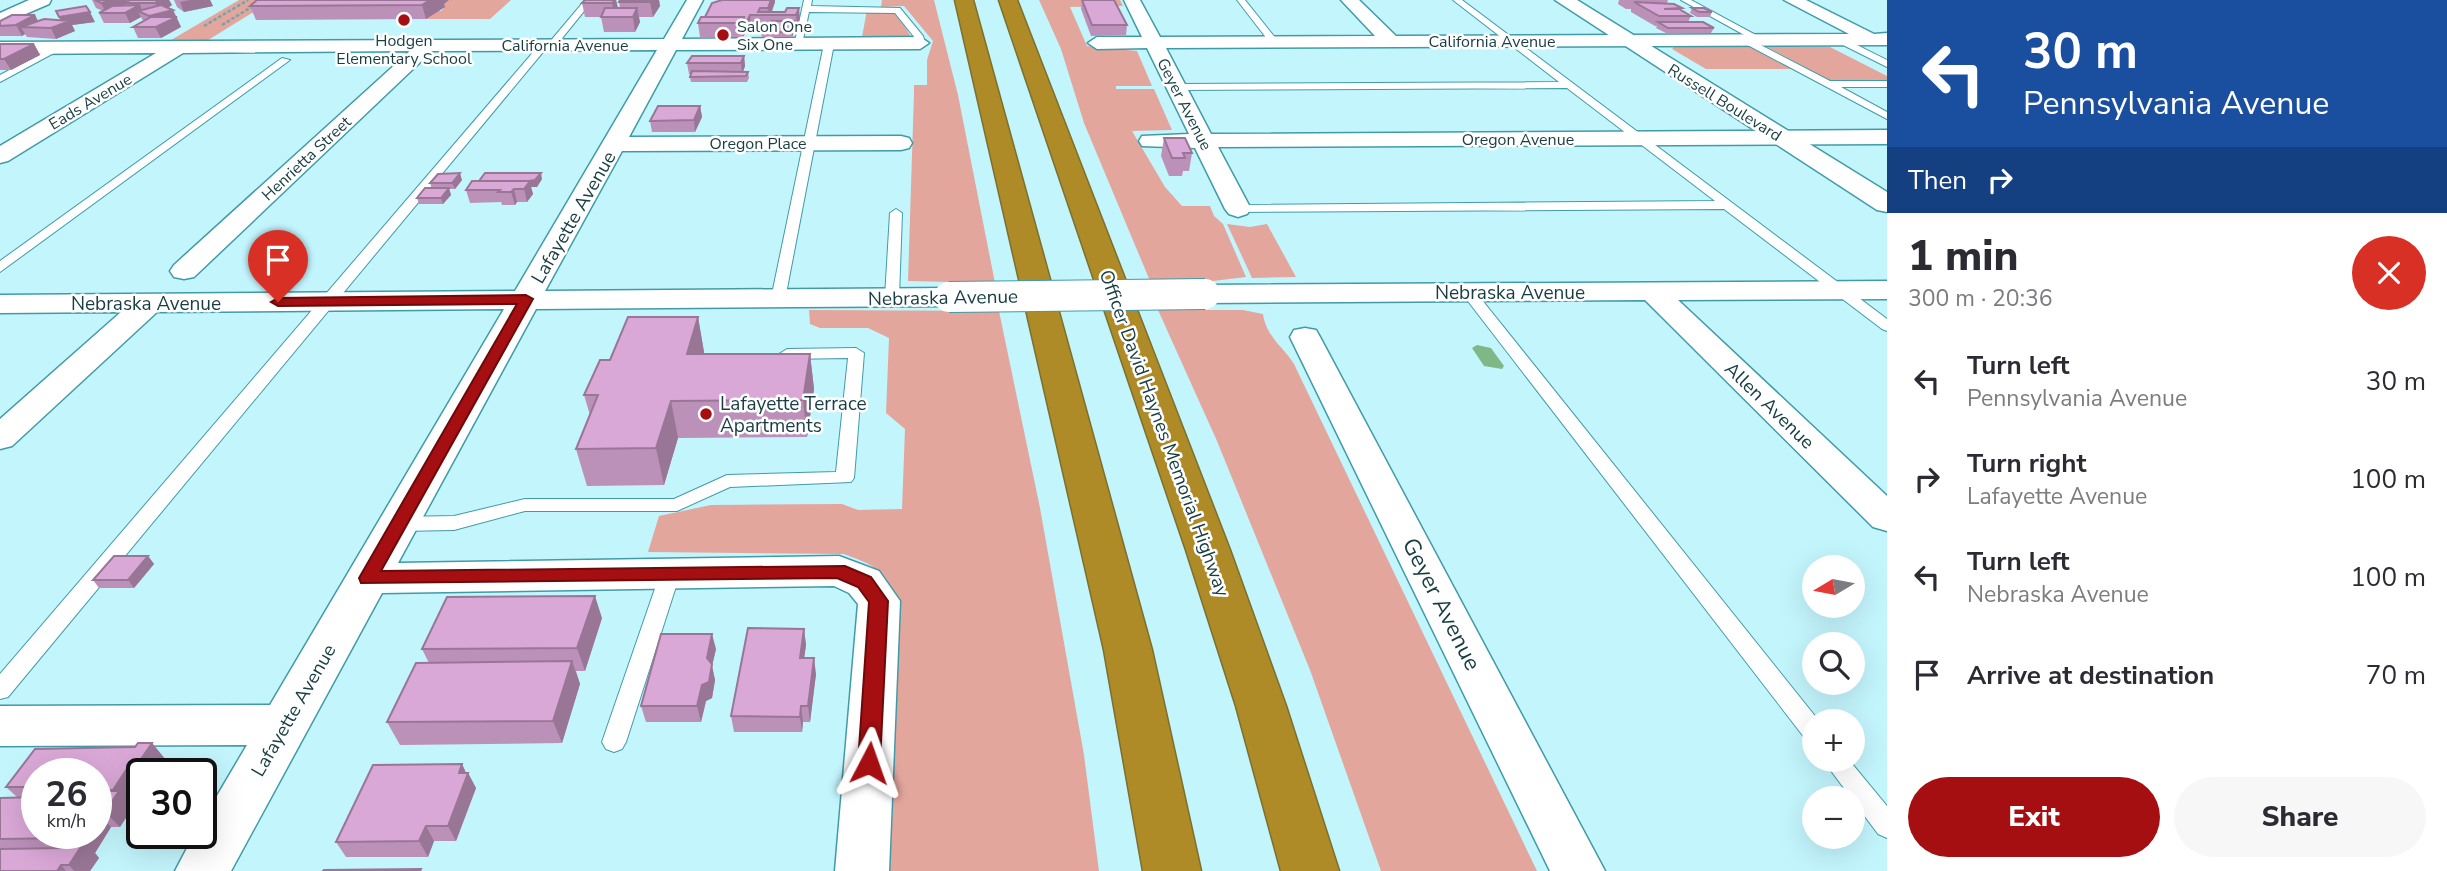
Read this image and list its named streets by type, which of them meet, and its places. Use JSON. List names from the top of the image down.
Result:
{
  "streets": {
    "highway": ["Officer David Haynes Memorial Highway"],
    "main road": ["Russell Boulevard"],
    "street": [
      "California Avenue",
      "Eads Avenue",
      "Geyer Avenue",
      "Oregon Avenue",
      "Oregon Place",
      "Henrietta Street",
      "Lafayette Avenue",
      "Nebraska Avenue",
      "Allen Avenue"
    ]
  },
  "crossings": [
    ["California Avenue", "Eads Avenue"],
    ["California Avenue", "Russell Boulevard"],
    ["California Avenue", "Geyer Avenue"],
    ["California Avenue", "Henrietta Street"],
    ["California Avenue", "Lafayette Avenue"],
    ["Russell Boulevard", "Oregon Avenue"],
    ["Geyer Avenue", "Oregon Avenue"],
    ["Oregon Place", "Lafayette Avenue"],
    ["Lafayette Avenue", "Nebraska Avenue"],
    ["Nebraska Avenue", "Allen Avenue"]
  ],
  "places": ["Hodgen Elementary School", "Salon One Six One", "Lafayette Terrace Apartments"],
  "north": "left",
  "page": {
    "turn": ["30 m", "Pennsylvania Avenue"],
    "then": "Then",
    "heading": ["1 min", "300 m · 20:36"],
    "list": [
      {
        "name": "Turn left",
        "note": "Pennsylvania Avenue",
        "value": "30 m"
      },
      {
        "name": "Turn right",
        "note": "Lafayette Avenue",
        "value": "100 m"
      },
      {
        "name": "Turn left",
        "note": "Nebraska Avenue",
        "value": "100 m"
      },
      {
        "name": "Arrive at destination",
        "value": "70 m"
      }
    ],
    "map_buttons": ["+", "−"],
    "speed": "26 km/h",
    "limit": "30",
    "buttons": ["Exit", "Share"]
  }
}
